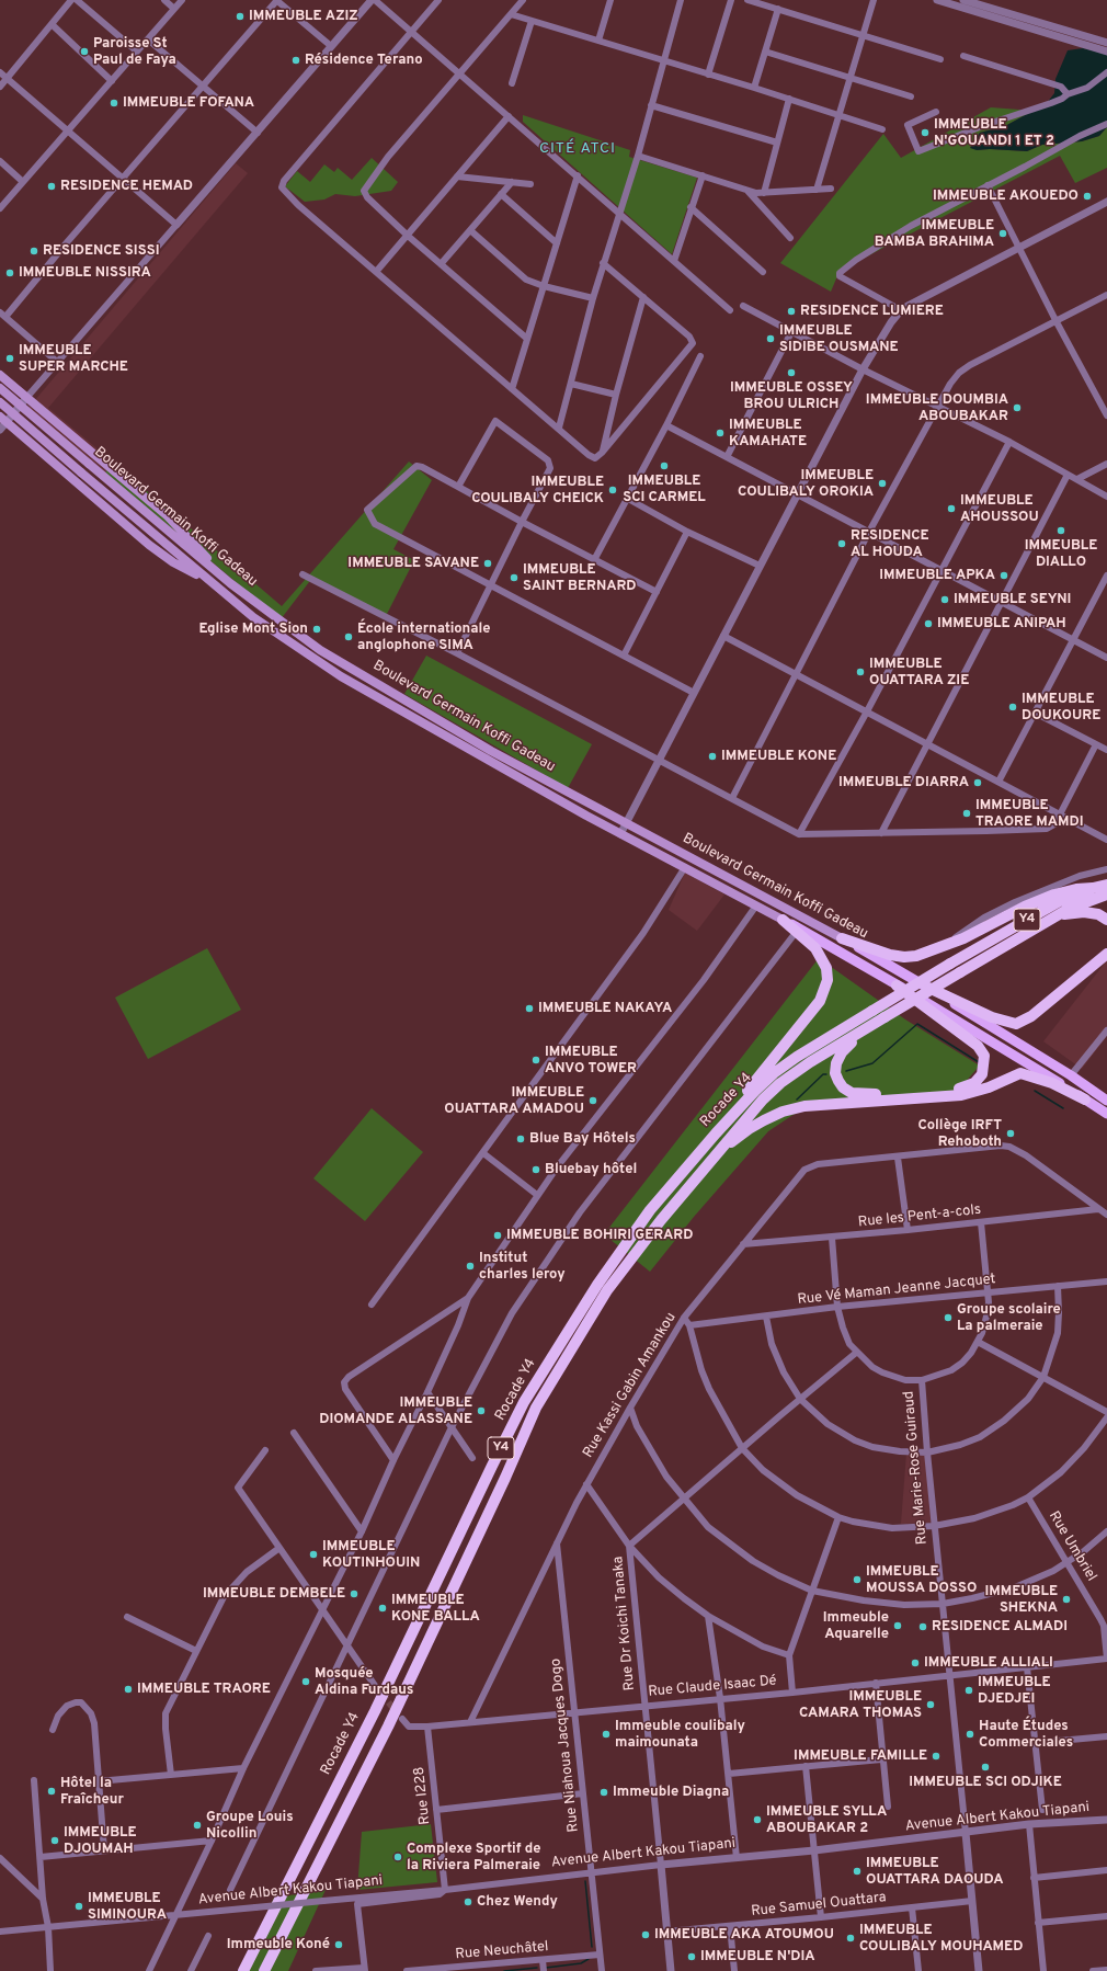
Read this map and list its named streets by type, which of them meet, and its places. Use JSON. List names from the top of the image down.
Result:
{
  "streets": {
    "highway": ["Y4", "Rocade Y4"],
    "main road": ["Boulevard Germain Koffi Gadeau"],
    "street": [
      "Rue les Pent-a-cols",
      "Rue Vé Maman Jeanne Jacquet",
      "Rue Kassi Gabin Amankou",
      "Rue Marie-Rose Guiraud",
      "Rue Umbriel",
      "Rue Dr Koichi Tanaka",
      "Rue Claude Isaac Dé",
      "Rue Niahoua Jacques Dogo",
      "Rue I228",
      "Avenue Albert Kakou Tiapani",
      "Rue Samuel Ouattara",
      "Rue Neuchâtel"
    ]
  },
  "crossings": [
    ["Y4", "Rocade Y4"],
    ["Rue les Pent-a-cols", "Rue Kassi Gabin Amankou"],
    ["Rue Kassi Gabin Amankou", "Rue Claude Isaac Dé"],
    ["Rue Kassi Gabin Amankou", "Rue Niahoua Jacques Dogo"],
    ["Rue Marie-Rose Guiraud", "Rue Claude Isaac Dé"],
    ["Rue Marie-Rose Guiraud", "Avenue Albert Kakou Tiapani"],
    ["Rue Marie-Rose Guiraud", "Rue Samuel Ouattara"],
    ["Rue Umbriel", "Rue Claude Isaac Dé"],
    ["Rue Dr Koichi Tanaka", "Rue Claude Isaac Dé"],
    ["Rue Dr Koichi Tanaka", "Avenue Albert Kakou Tiapani"],
    ["Rue Claude Isaac Dé", "Rue Niahoua Jacques Dogo"],
    ["Rue Claude Isaac Dé", "Rue I228"],
    ["Rue Niahoua Jacques Dogo", "Avenue Albert Kakou Tiapani"],
    ["Rue Niahoua Jacques Dogo", "Rue Neuchâtel"],
    ["Rue I228", "Avenue Albert Kakou Tiapani"]
  ],
  "districts": ["CITÉ ATCI"],
  "places": [
    "IMMEUBLE AZIZ",
    "Paroisse St Paul de Faya",
    "Résidence Terano",
    "IMMEUBLE FOFANA",
    "IMMEUBLE N'GOUANDI 1 ET 2",
    "RESIDENCE HEMAD",
    "IMMEUBLE AKOUEDO",
    "IMMEUBLE BAMBA BRAHIMA",
    "RESIDENCE SISSI",
    "IMMEUBLE NISSIRA",
    "RESIDENCE LUMIERE",
    "IMMEUBLE SIDIBE OUSMANE",
    "IMMEUBLE SUPER MARCHE",
    "IMMEUBLE OSSEY BROU ULRICH",
    "IMMEUBLE DOUMBIA ABOUBAKAR",
    "IMMEUBLE KAMAHATE",
    "IMMEUBLE SCI CARMEL",
    "IMMEUBLE COULIBALY OROKIA",
    "IMMEUBLE COULIBALY CHEICK",
    "IMMEUBLE AHOUSSOU",
    "IMMEUBLE DIALLO",
    "RESIDENCE AL HOUDA",
    "IMMEUBLE SAVANE",
    "IMMEUBLE APKA",
    "IMMEUBLE SAINT BERNARD",
    "IMMEUBLE SEYNI",
    "IMMEUBLE ANIPAH",
    "Eglise Mont Sion",
    "École internationale anglophone SIMA",
    "IMMEUBLE OUATTARA ZIE",
    "IMMEUBLE DOUKOURE",
    "IMMEUBLE KONE",
    "IMMEUBLE DIARRA",
    "IMMEUBLE TRAORE MAMDI",
    "IMMEUBLE NAKAYA",
    "IMMEUBLE ANVO TOWER",
    "IMMEUBLE OUATTARA AMADOU",
    "Collège IRFT Rehoboth",
    "Blue Bay Hôtels",
    "Bluebay hôtel",
    "IMMEUBLE BOHIRI GERARD",
    "Institut charles leroy",
    "Groupe scolaire La palmeraie",
    "IMMEUBLE DIOMANDE ALASSANE",
    "IMMEUBLE KOUTINHOUIN",
    "IMMEUBLE MOUSSA DOSSO",
    "IMMEUBLE DEMBELE",
    "IMMEUBLE SHEKNA",
    "IMMEUBLE KONE BALLA",
    "Immeuble Aquarelle",
    "RESIDENCE ALMADI",
    "IMMEUBLE ALLIALI",
    "Mosquée Aldina Furdaus",
    "IMMEUBLE TRAORE",
    "IMMEUBLE DJEDJEI",
    "IMMEUBLE CAMARA THOMAS",
    "Immeuble coulibaly maimounata",
    "Haute Études Commerciales",
    "IMMEUBLE FAMILLE",
    "IMMEUBLE SCI ODJIKE",
    "Hôtel la Fraîcheur",
    "Immeuble Diagna",
    "IMMEUBLE SYLLA ABOUBAKAR 2",
    "Groupe Louis Nicollin",
    "IMMEUBLE DJOUMAH",
    "Complexe Sportif de la Riviera Palmeraie",
    "IMMEUBLE OUATTARA DAOUDA",
    "Chez Wendy",
    "IMMEUBLE SIMINOURA",
    "IMMEUBLE AKA ATOUMOU",
    "IMMEUBLE COULIBALY MOUHAMED",
    "Immeuble Koné",
    "IMMEUBLE N'DIA"
  ]
}
